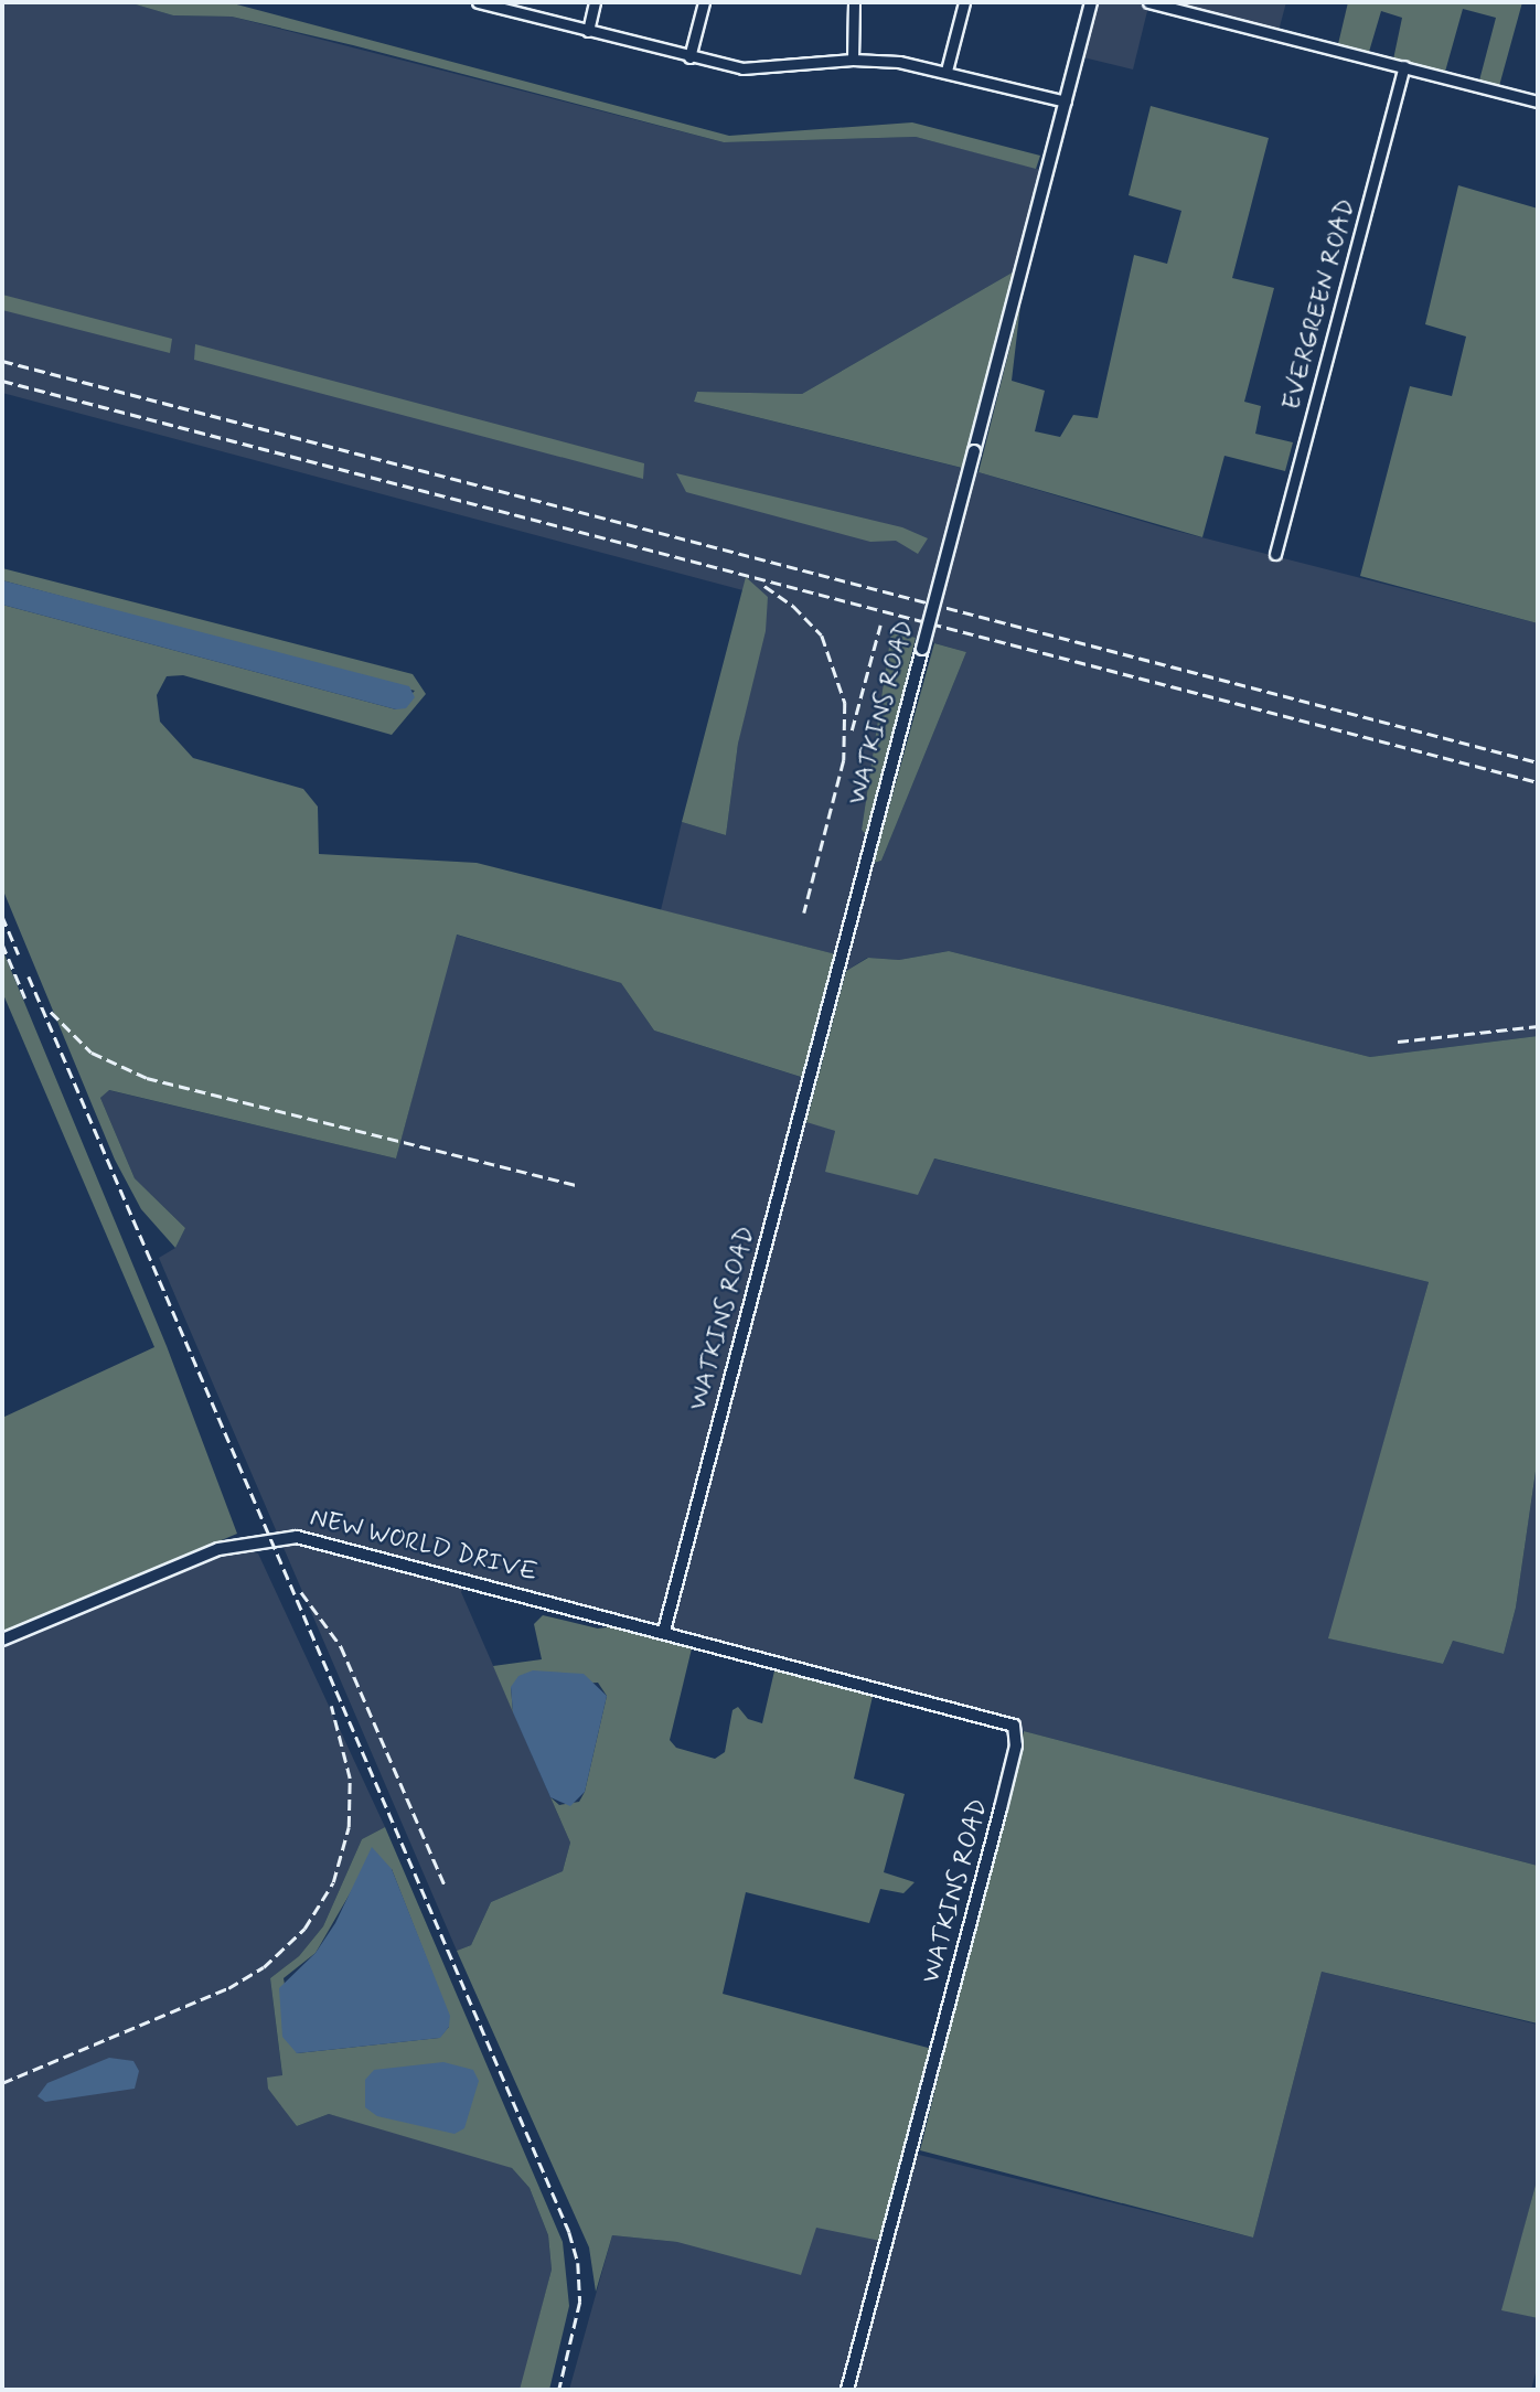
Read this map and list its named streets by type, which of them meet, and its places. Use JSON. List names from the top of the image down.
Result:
{
  "streets": {
    "street": ["EVERGREEN ROAD", "WATKINS ROAD", "NEW WORLD DRIVE"]
  },
  "crossings": [
    ["WATKINS ROAD", "NEW WORLD DRIVE"]
  ]
}
